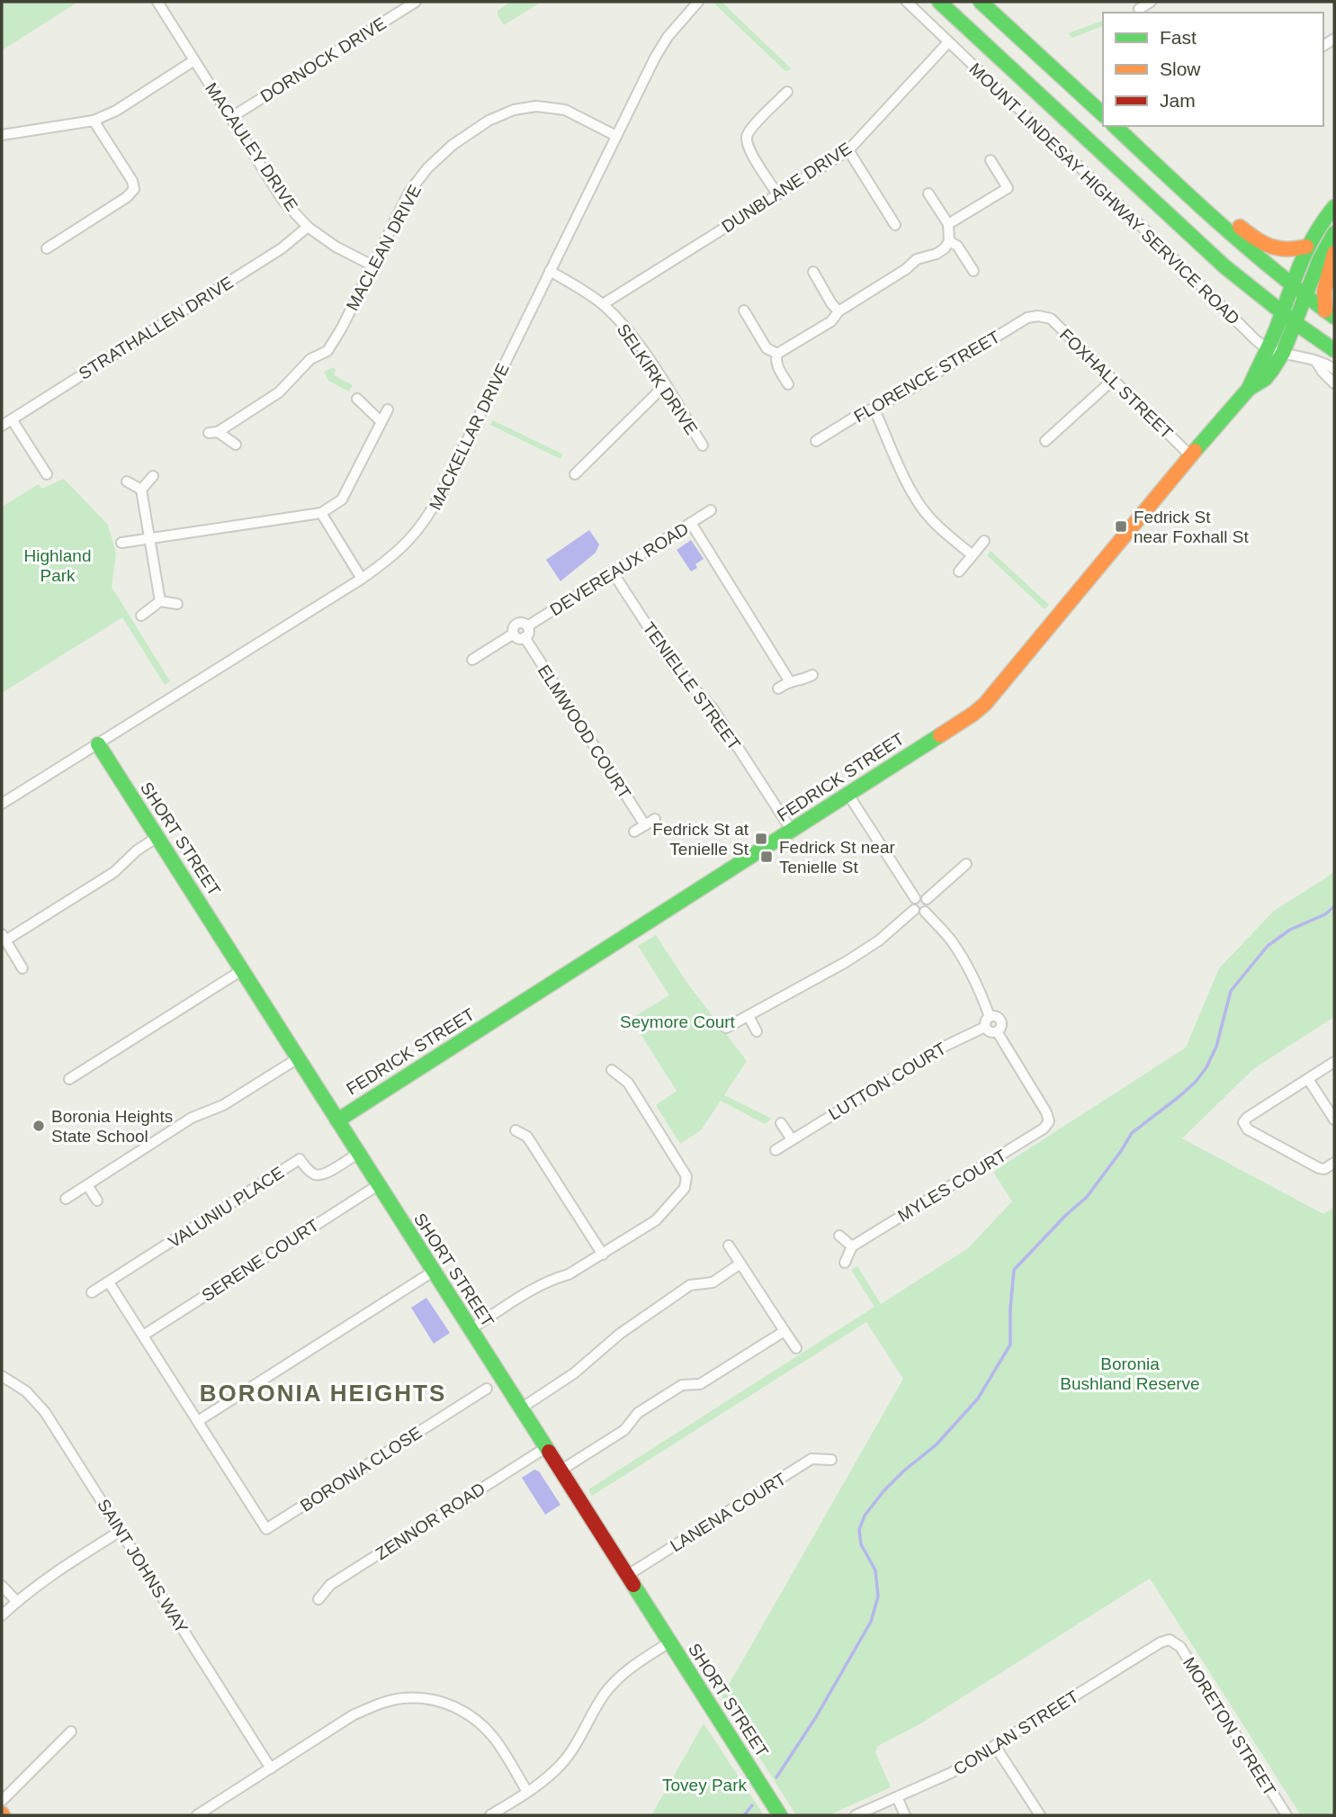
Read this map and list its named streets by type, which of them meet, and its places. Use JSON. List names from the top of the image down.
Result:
{
  "streets": {
    "main road": ["FEDRICK STREET", "SHORT STREET"],
    "street": [
      "DORNOCK DRIVE",
      "MACAULEY DRIVE",
      "DUNBLANE DRIVE",
      "MOUNT LINDESAY HIGHWAY SERVICE ROAD",
      "MACLEAN DRIVE",
      "STRATHALLEN DRIVE",
      "FLORENCE STREET",
      "SELKIRK DRIVE",
      "FOXHALL STREET",
      "MACKELLAR DRIVE",
      "DEVEREAUX ROAD",
      "TENIELLE STREET",
      "ELMWOOD COURT",
      "LUTTON COURT",
      "MYLES COURT",
      "VALUNIU PLACE",
      "SERENE COURT",
      "BORONIA CLOSE",
      "LANENA COURT",
      "ZENNOR ROAD",
      "SAINT JOHNS WAY",
      "MORETON STREET",
      "CONLAN STREET"
    ]
  },
  "crossings": [
    ["DORNOCK DRIVE", "MACAULEY DRIVE"],
    ["MACAULEY DRIVE", "MACLEAN DRIVE"],
    ["MACAULEY DRIVE", "STRATHALLEN DRIVE"],
    ["DUNBLANE DRIVE", "MOUNT LINDESAY HIGHWAY SERVICE ROAD"],
    ["DUNBLANE DRIVE", "SELKIRK DRIVE"],
    ["MOUNT LINDESAY HIGHWAY SERVICE ROAD", "FEDRICK STREET"],
    ["MACLEAN DRIVE", "MACKELLAR DRIVE"],
    ["FLORENCE STREET", "FOXHALL STREET"],
    ["SELKIRK DRIVE", "MACKELLAR DRIVE"],
    ["FOXHALL STREET", "FEDRICK STREET"],
    ["MACKELLAR DRIVE", "SHORT STREET"],
    ["DEVEREAUX ROAD", "TENIELLE STREET"],
    ["DEVEREAUX ROAD", "ELMWOOD COURT"],
    ["TENIELLE STREET", "FEDRICK STREET"],
    ["FEDRICK STREET", "SHORT STREET"],
    ["SHORT STREET", "VALUNIU PLACE"],
    ["SHORT STREET", "SERENE COURT"],
    ["SHORT STREET", "LANENA COURT"],
    ["SHORT STREET", "ZENNOR ROAD"],
    ["LUTTON COURT", "MYLES COURT"],
    ["MORETON STREET", "CONLAN STREET"]
  ],
  "districts": ["BORONIA HEIGHTS"],
  "parks": [
    "Highland Park",
    "Seymore Court",
    "Boronia Bushland Reserve",
    "Tovey Park"
  ],
  "places": {
    "transit": ["Fedrick St near Foxhall St", "Fedrick St at Tenielle St", "Fedrick St near Tenielle St"],
    "other": ["Boronia Heights State School"]
  },
  "legend": ["Fast", "Slow", "Jam"]
}
